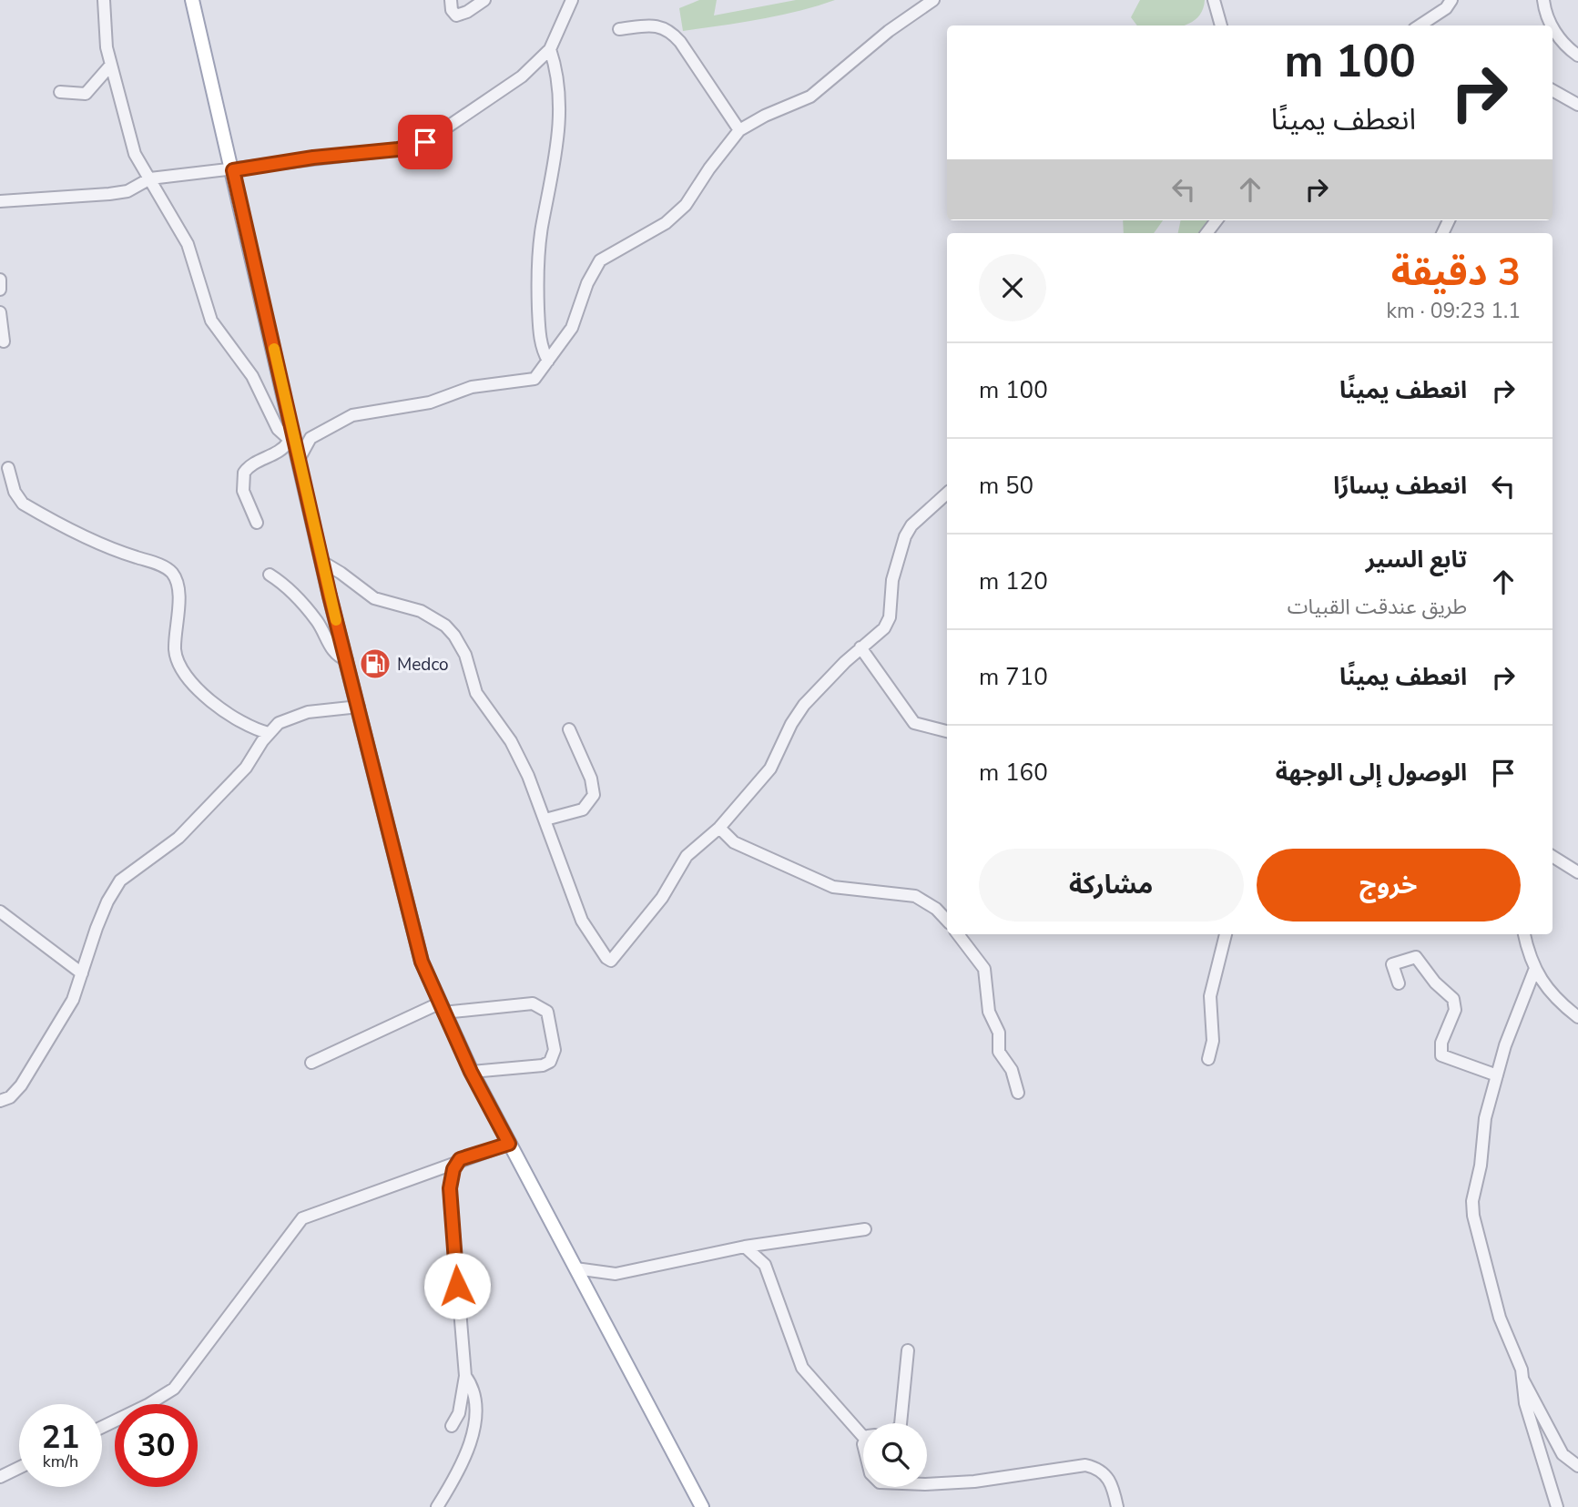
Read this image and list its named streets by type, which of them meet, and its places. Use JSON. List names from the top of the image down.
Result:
{
  "places": {
    "fuel station": ["Medco"]
  },
  "page": {
    "turn": ["100 m", "انعطف يمينًا"],
    "heading": ["3 دقيقة", "1.1 km · 09:23"],
    "list": [
      {
        "name": "انعطف يمينًا",
        "value": "100 m"
      },
      {
        "name": "انعطف يسارًا",
        "value": "50 m"
      },
      {
        "name": "تابع السير",
        "note": "طريق عندقت القبيات",
        "value": "120 m"
      },
      {
        "name": "انعطف يمينًا",
        "value": "710 m"
      },
      {
        "name": "الوصول إلى الوجهة",
        "value": "160 m"
      }
    ],
    "buttons": ["خروج", "مشاركة"],
    "speed": "21 km/h",
    "limit": "30"
  }
}
